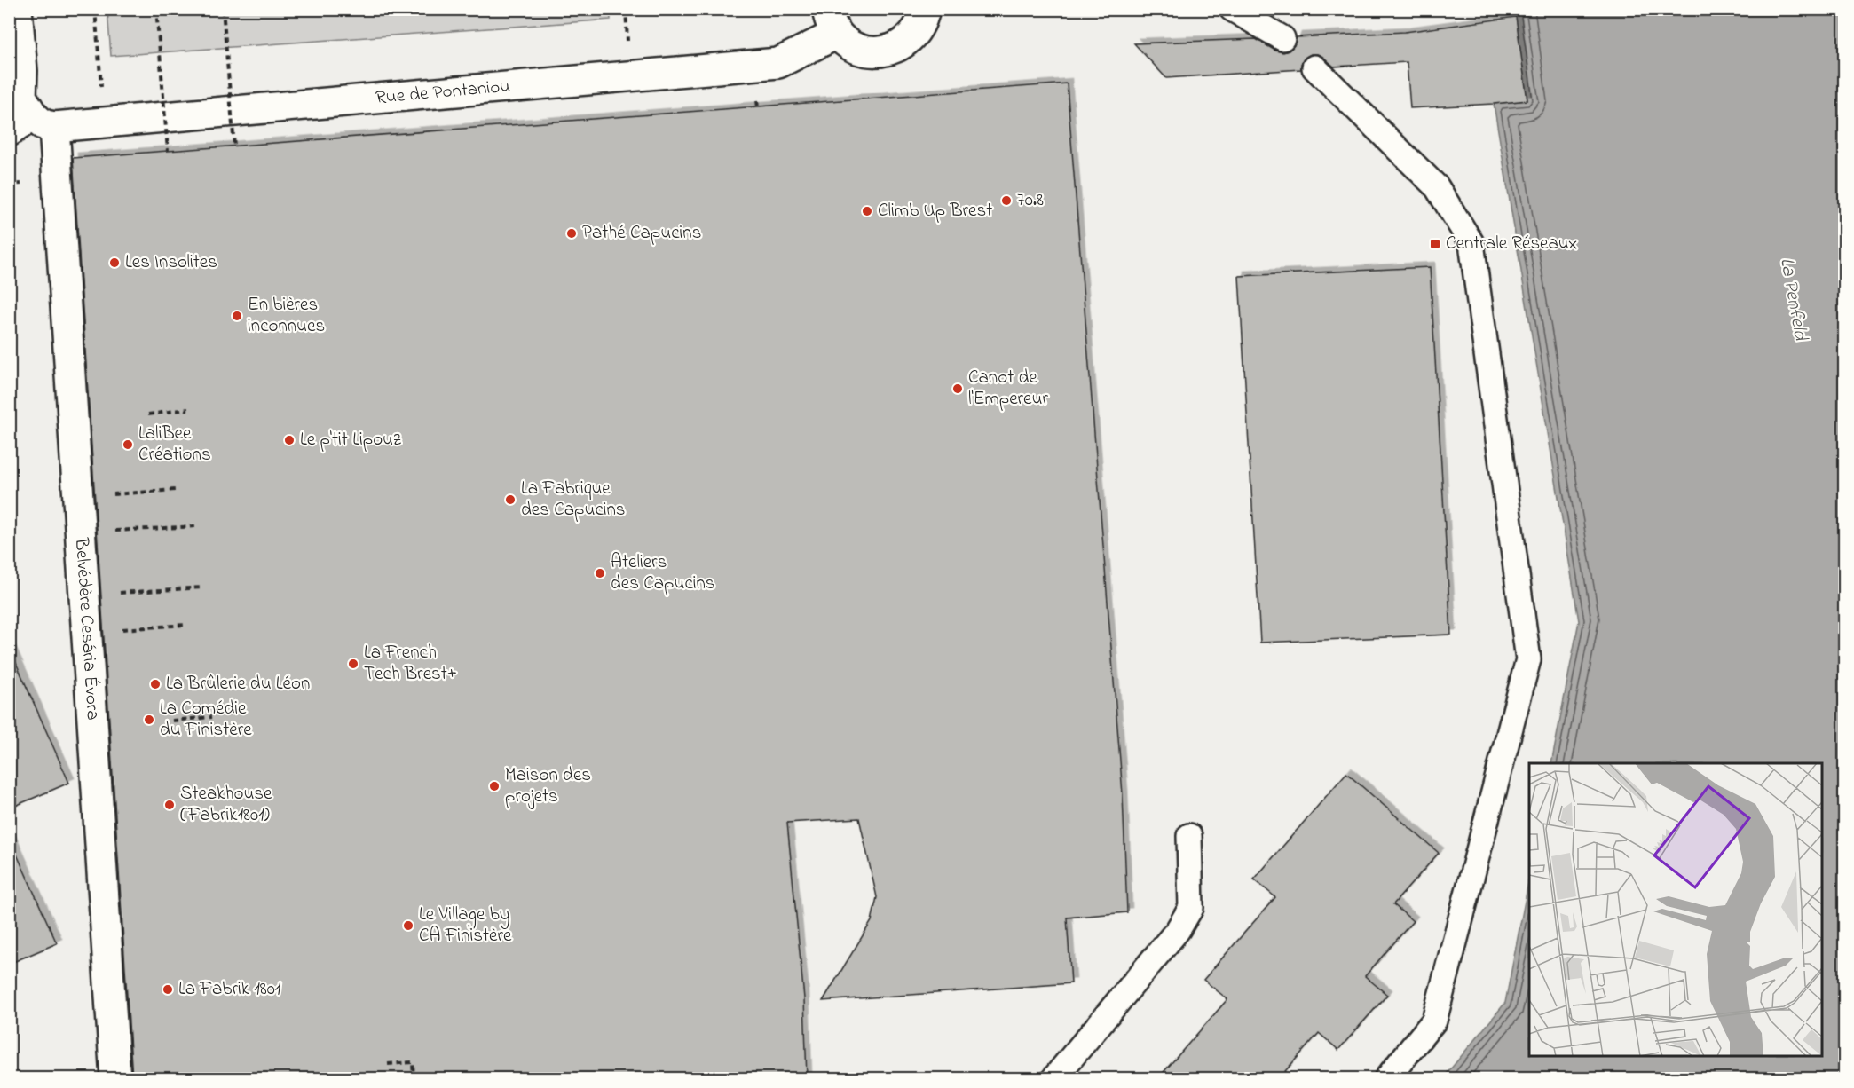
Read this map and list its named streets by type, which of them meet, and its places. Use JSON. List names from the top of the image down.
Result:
{
  "streets": {
    "street": ["Rue de Pontaniou", "Belvédère Cesária Évora"]
  },
  "crossings": [
    ["Rue de Pontaniou", "Belvédère Cesária Évora"]
  ],
  "water": ["La Penfeld"],
  "places": {
    "other": [
      "70.8",
      "Climb Up Brest",
      "Pathé Capucins",
      "Les Insolites",
      "En bières inconnues",
      "Canot de l'Empereur",
      "Le p'tit Lipouz",
      "LaliBee Créations",
      "La Fabrique des Capucins",
      "Ateliers des Capucins",
      "La French Tech Brest+",
      "La Brûlerie du Léon",
      "La Comédie du Finistère",
      "Maison des projets",
      "Steakhouse (Fabrik1801)",
      "Le Village by CA Finistère",
      "La Fabrik 1801"
    ],
    "transit": ["Centrale Réseaux"]
  }
}
